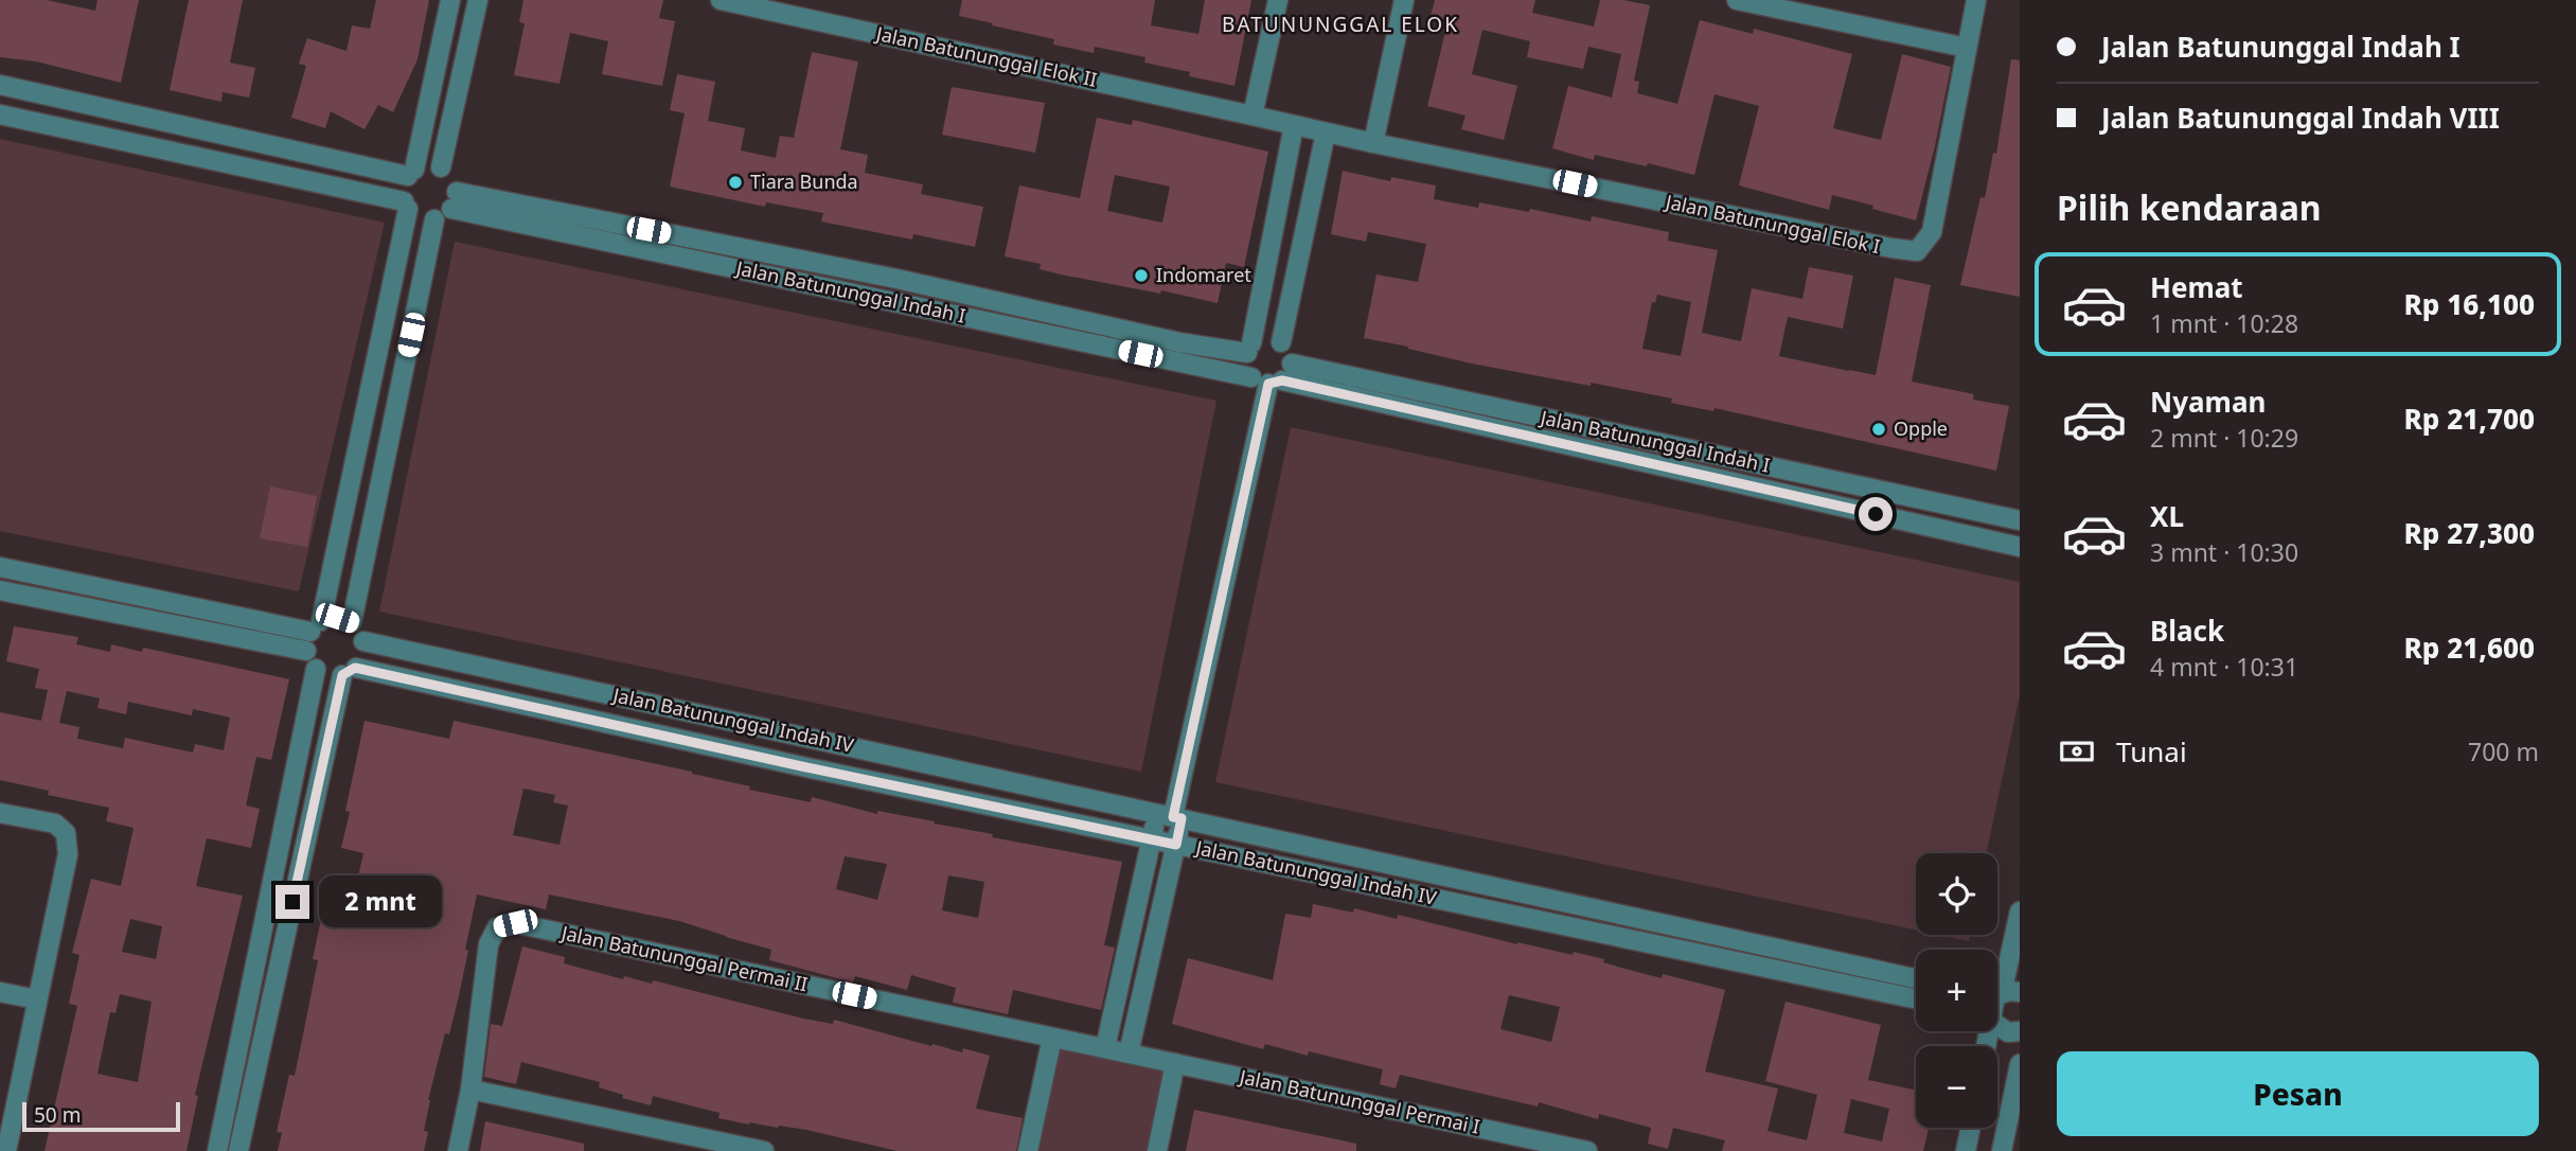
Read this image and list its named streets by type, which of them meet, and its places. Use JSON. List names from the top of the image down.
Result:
{
  "streets": {
    "street": [
      "Jalan Batununggal Elok II",
      "Jalan Batununggal Elok I",
      "Jalan Batununggal Indah I",
      "Jalan Batununggal Indah IV",
      "Jalan Batununggal Permai II",
      "Jalan Batununggal Permai I"
    ]
  },
  "crossings": [
    ["Jalan Batununggal Elok II", "Jalan Batununggal Elok I"],
    ["Jalan Batununggal Permai II", "Jalan Batununggal Permai I"]
  ],
  "districts": ["BATUNUNGGAL ELOK"],
  "places": ["Tiara Bunda", "Indomaret", "Opple"],
  "scale_bar": "50 m",
  "page": {
    "banner": ["Jalan Batununggal Indah I", "Jalan Batununggal Indah VIII"],
    "heading": "Pilih kendaraan",
    "list": [
      {
        "name": "Hemat",
        "note": "1 mnt · 10:28",
        "value": "Rp 16,100"
      },
      {
        "name": "Nyaman",
        "note": "2 mnt · 10:29",
        "value": "Rp 21,700"
      },
      {
        "name": "XL",
        "note": "3 mnt · 10:30",
        "value": "Rp 27,300"
      },
      {
        "name": "Black",
        "note": "4 mnt · 10:31",
        "value": "Rp 21,600"
      }
    ],
    "pay": ["Tunai", "700 m"],
    "map_buttons": ["+", "−"],
    "bubble": "2 mnt",
    "buttons": "Pesan",
    "scale": "50 m"
  }
}
